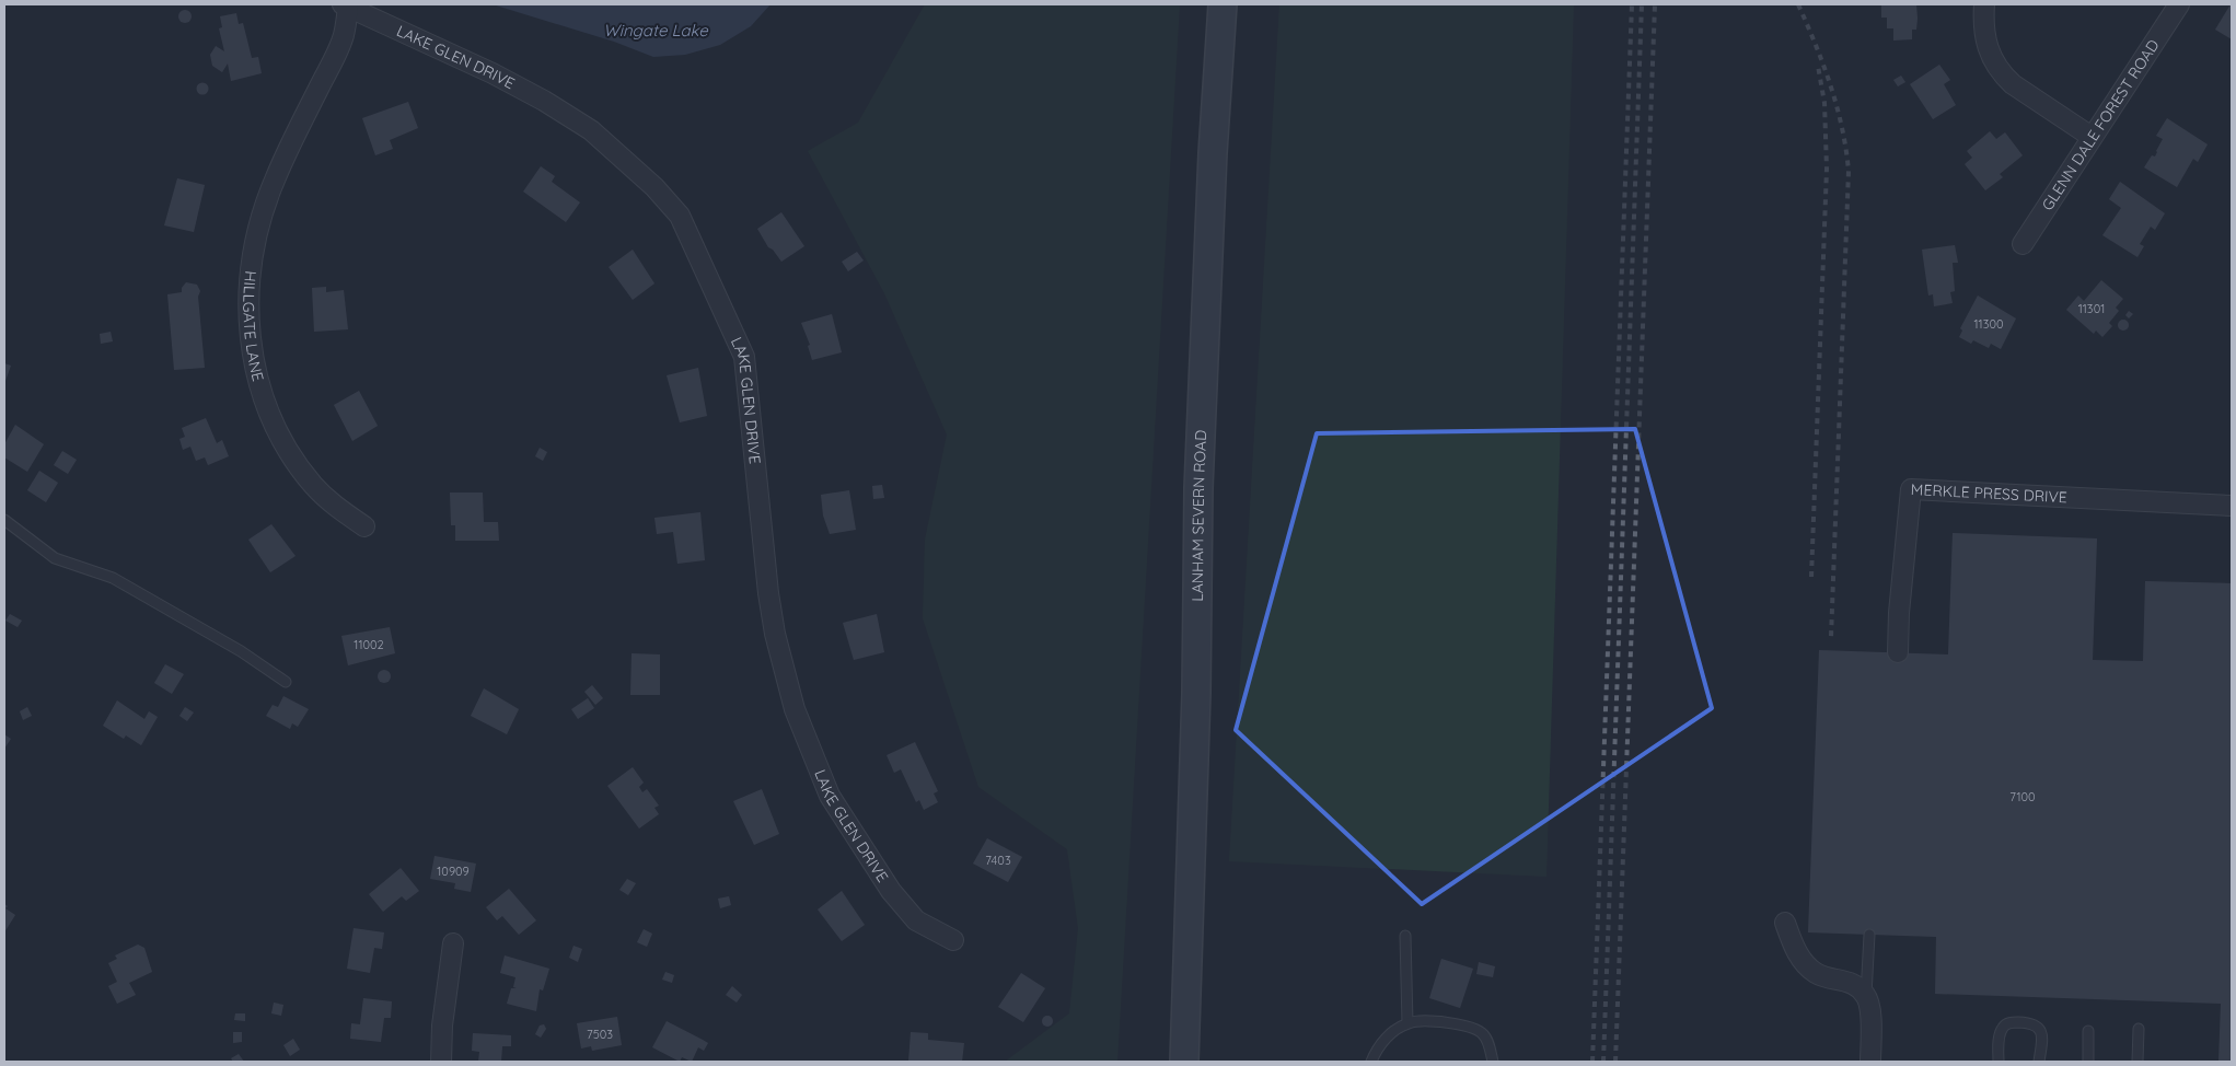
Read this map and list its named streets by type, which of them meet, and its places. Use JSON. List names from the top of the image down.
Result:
{
  "streets": {
    "main road": ["LANHAM SEVERN ROAD"],
    "street": [
      "LAKE GLEN DRIVE",
      "GLENN DALE FOREST ROAD",
      "HILLGATE LANE",
      "MERKLE PRESS DRIVE"
    ]
  },
  "crossings": [
    ["LAKE GLEN DRIVE", "HILLGATE LANE"]
  ],
  "water": ["Wingate Lake"],
  "house_numbers": [
    "11301",
    "11300",
    "11002",
    "7100",
    "7403",
    "10909",
    "7503"
  ]
}
